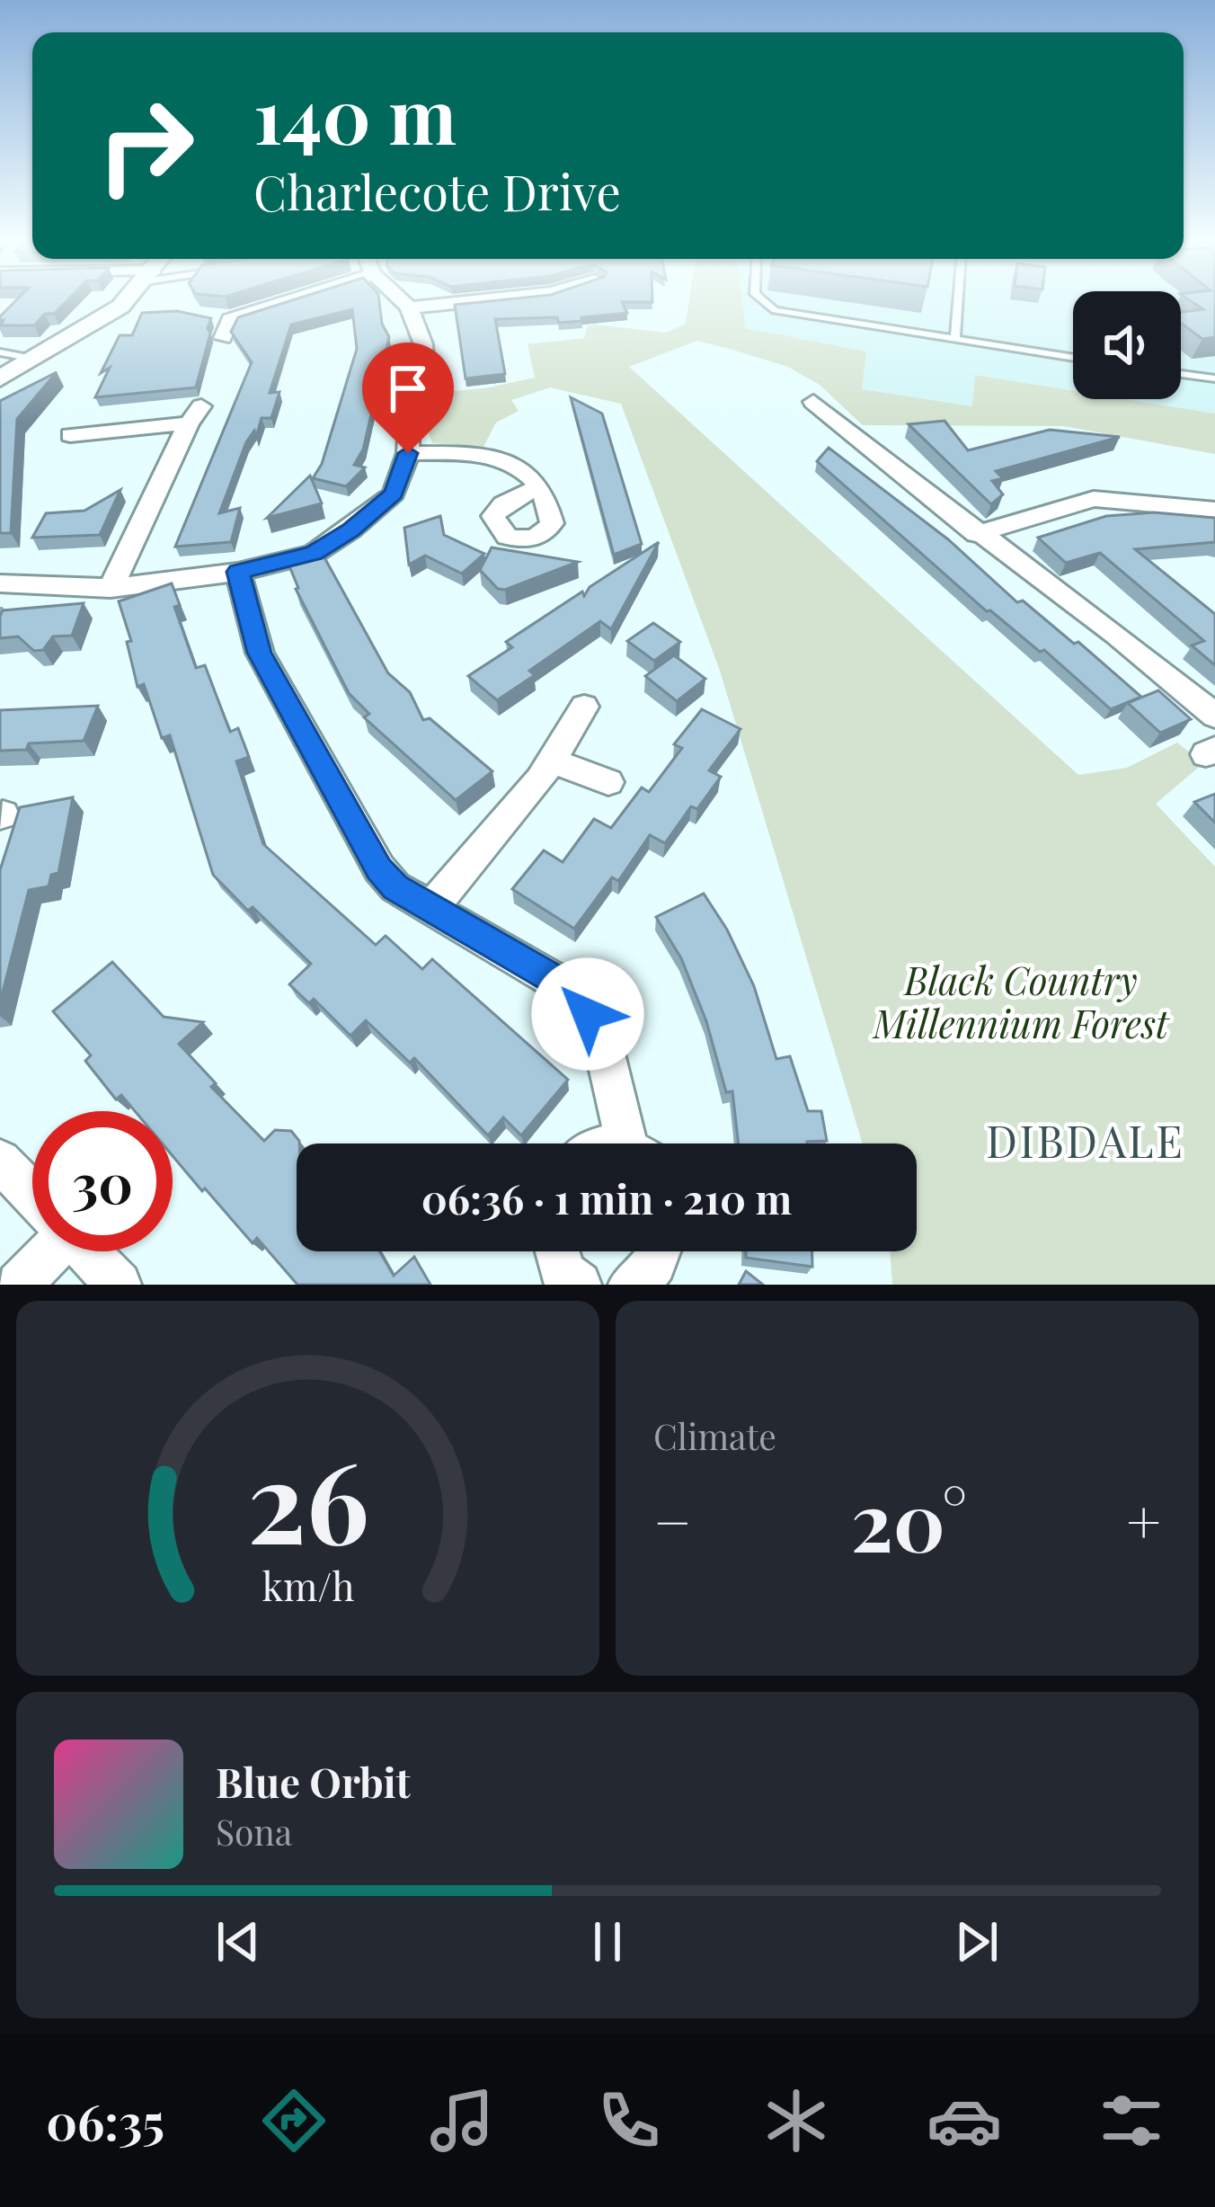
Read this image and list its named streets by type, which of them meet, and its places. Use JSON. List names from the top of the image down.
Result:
{
  "districts": ["DIBDALE"],
  "parks": ["Black Country Millennium Forest"],
  "page": {
    "turn": ["140 m", "Charlecote Drive"],
    "limit": "30",
    "trip": "06:36 · 1 min · 210 m",
    "tile": "Climate",
    "heat": ["−", "20°", "+"],
    "song": ["Blue Orbit", "Sona"],
    "tabs": "06:35",
    "gauge": ["26", "km/h"]
  }
}
